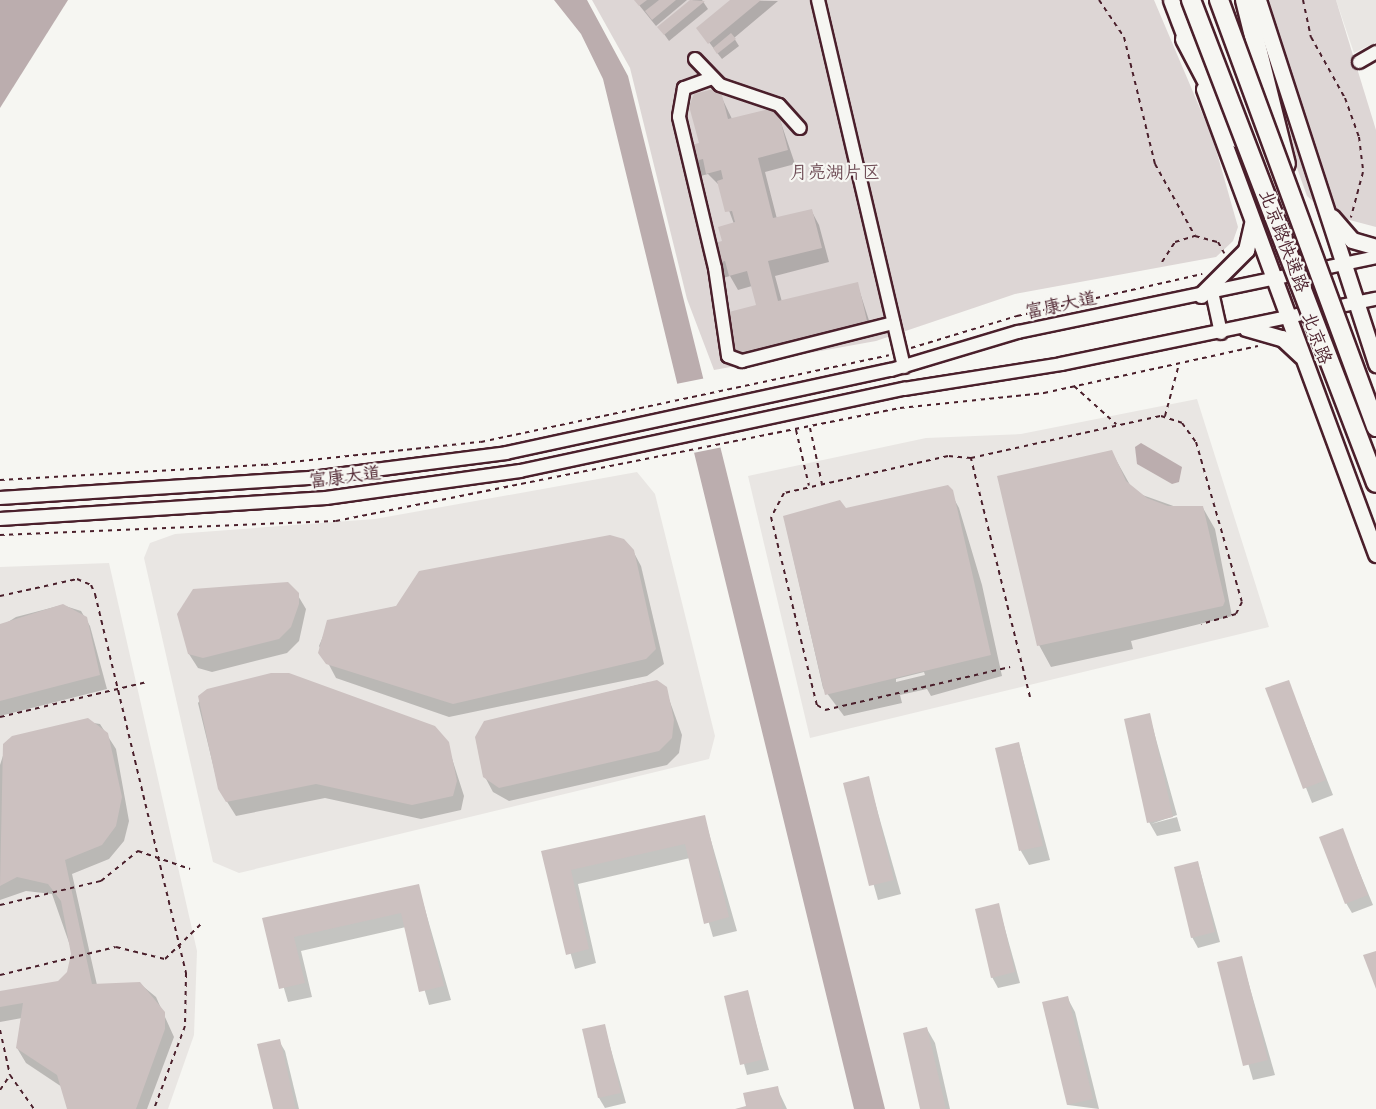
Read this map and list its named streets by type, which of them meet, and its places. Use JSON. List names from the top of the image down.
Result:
{
  "streets": {
    "highway": ["北京路快速路"],
    "main road": ["北京路"],
    "street": ["富康大道"]
  },
  "crossings": [
    ["富康大道", "北京路"]
  ],
  "parks": ["月亮湖片区"]
}
